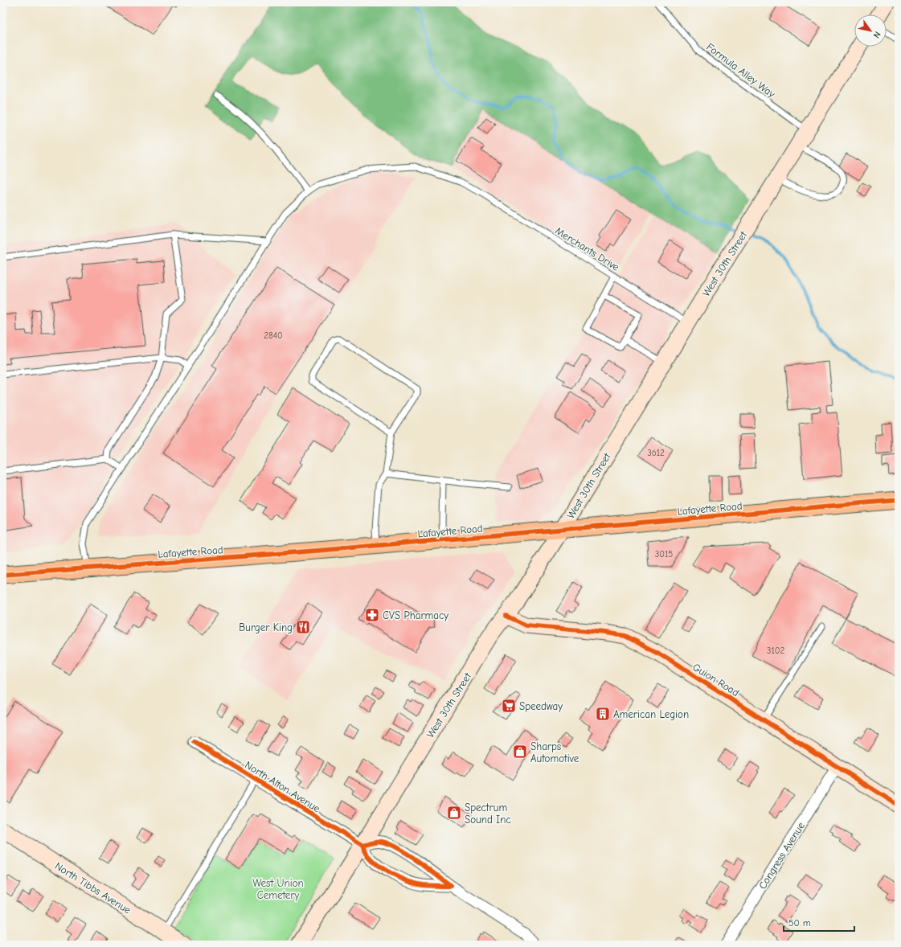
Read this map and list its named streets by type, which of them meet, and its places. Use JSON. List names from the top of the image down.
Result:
{
  "streets": {
    "main road": [
      "West 30th Street",
      "Lafayette Road",
      "Guion Road",
      "North Tibbs Avenue"
    ],
    "street": ["North Alton Avenue", "Congress Avenue"],
    "lane": ["Formula Alley Way", "Merchants Drive"]
  },
  "crossings": [
    ["Formula Alley Way", "West 30th Street"],
    ["Merchants Drive", "West 30th Street"],
    ["Merchants Drive", "Lafayette Road"],
    ["West 30th Street", "Lafayette Road"],
    ["West 30th Street", "Guion Road"],
    ["West 30th Street", "North Alton Avenue"],
    ["Guion Road", "Congress Avenue"]
  ],
  "parks": ["West Union Cemetery"],
  "places": {
    "pharmacy": ["CVS Pharmacy"],
    "restaurant": ["Burger King"],
    "supermarket": ["Speedway"],
    "building": ["American Legion"],
    "shop": ["Sharps Automotive", "Spectrum Sound Inc"]
  },
  "house_numbers": [
    "2840",
    "3612",
    "3015",
    "3102"
  ],
  "scale_bar": "50 m",
  "north": "bottom right"
}
